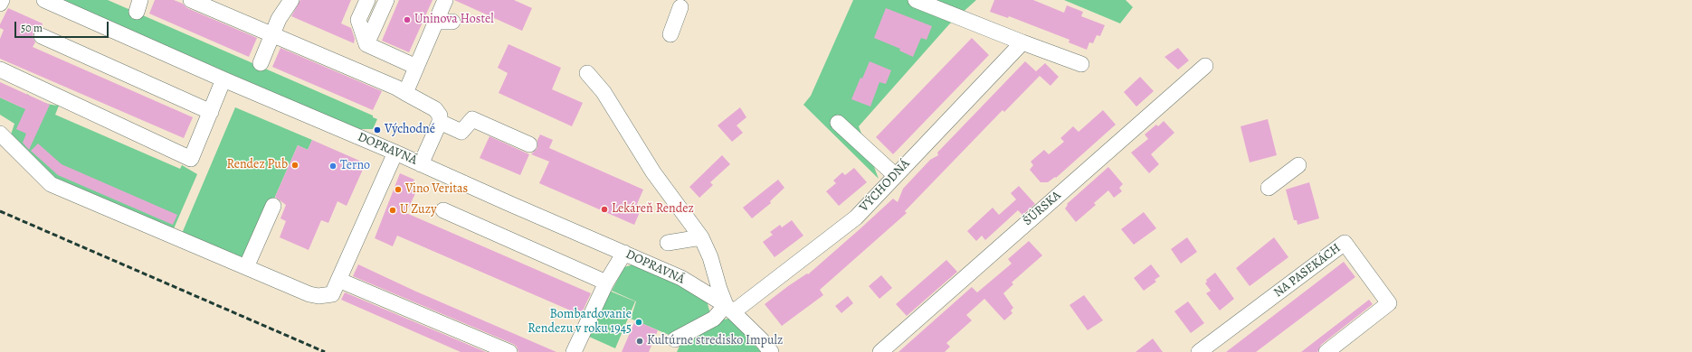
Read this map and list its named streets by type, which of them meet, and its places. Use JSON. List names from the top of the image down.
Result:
{
  "streets": {
    "street": [
      "DOPRAVNÁ",
      "VÝCHODNÁ",
      "ŠÚRSKA",
      "NA PASEKÁCH"
    ]
  },
  "crossings": [
    ["DOPRAVNÁ", "VÝCHODNÁ"]
  ],
  "places": [
    "Uninova Hostel",
    "Východné",
    "Rendez Pub",
    "Terno",
    "Vino Veritas",
    "Lekáreň Rendez",
    "U Zuzy",
    "Bombardovanie Rendezu v roku 1945",
    "Kultúrne stredisko Impulz"
  ],
  "scale_bar": "50 m"
}
